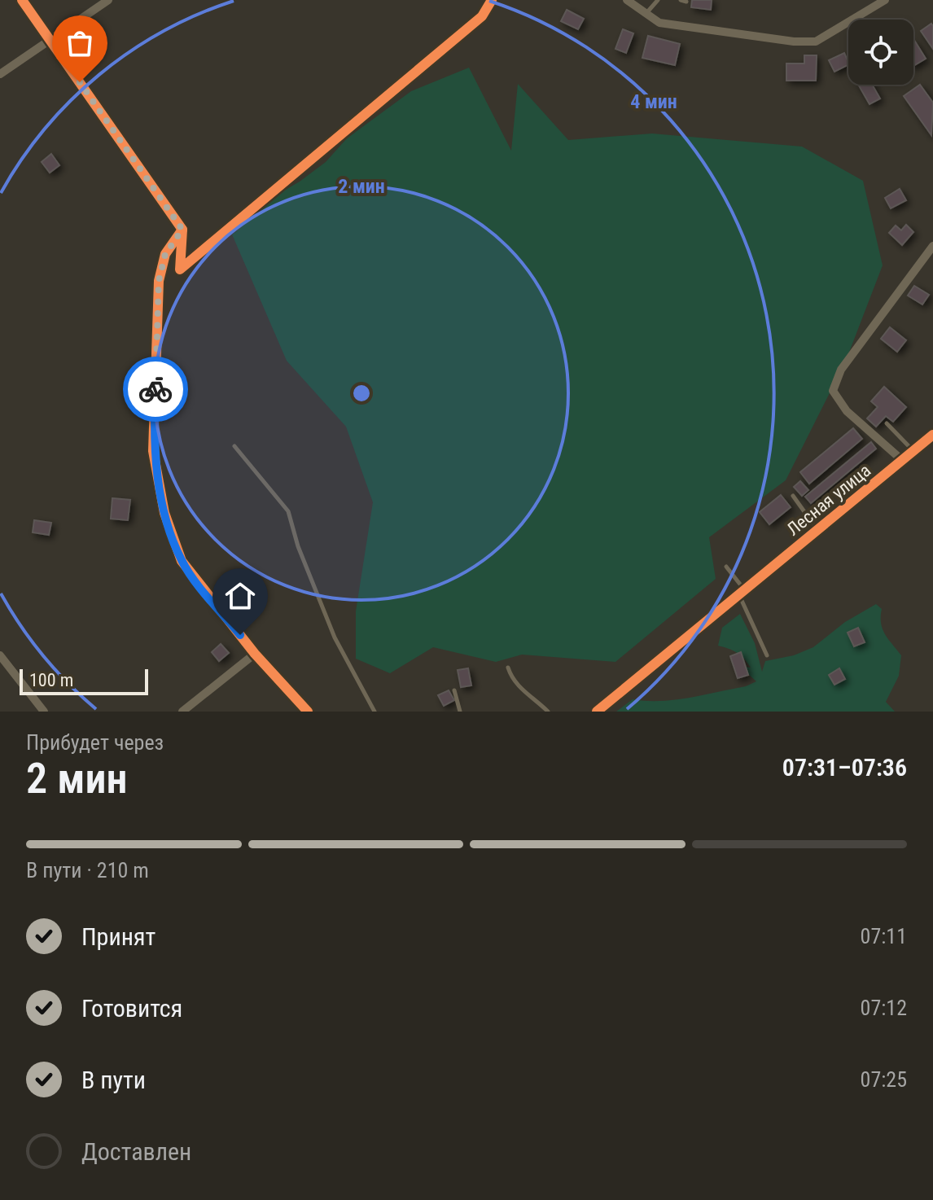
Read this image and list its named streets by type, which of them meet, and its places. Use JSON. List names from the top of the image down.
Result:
{
  "streets": {
    "street": ["Лесная улица"]
  },
  "scale_bar": "100 m",
  "page": {
    "scale": "100 m",
    "heading": ["2 мин", "Прибудет через", "07:31–07:36"],
    "bar": "В пути · 210 m",
    "list": [
      ["Принят", "07:11"],
      ["Готовится", "07:12"],
      ["В пути", "07:25"],
      "Доставлен"
    ]
  },
  "rings": ["4 мин", "2 мин"]
}
